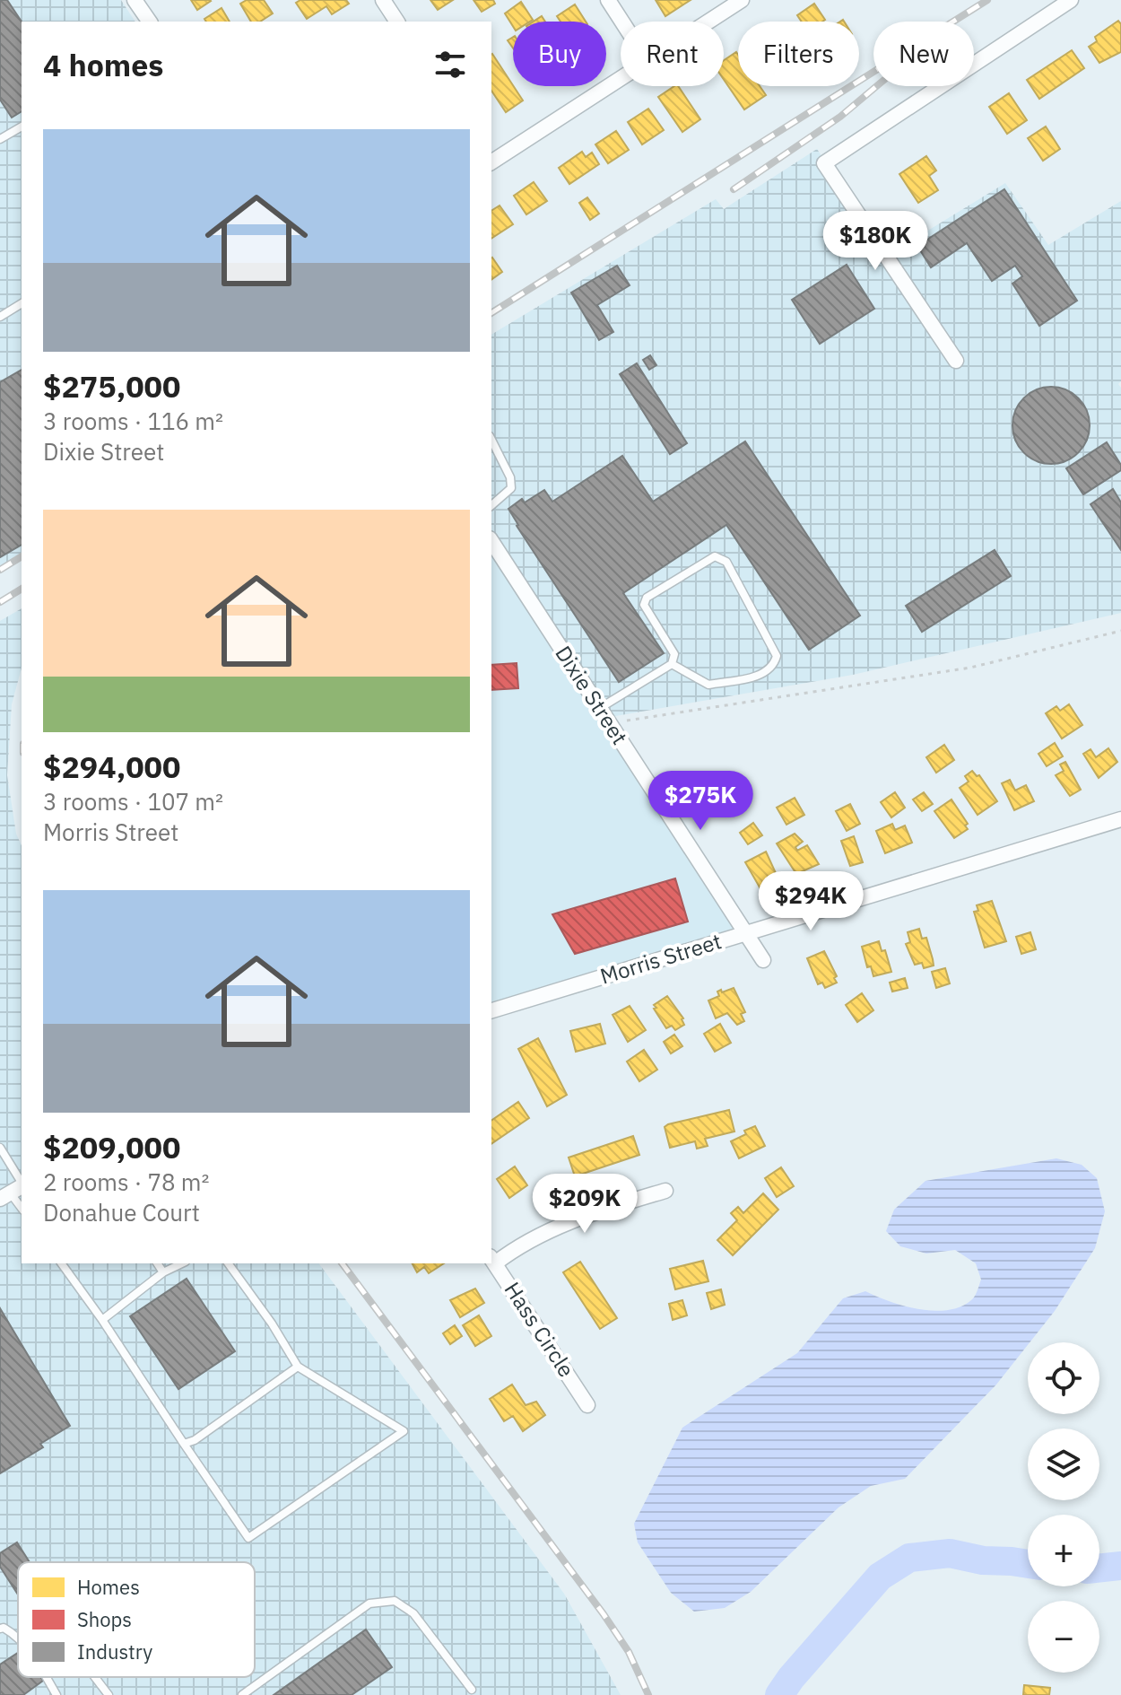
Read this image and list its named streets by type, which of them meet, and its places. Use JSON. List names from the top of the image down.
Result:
{
  "streets": {
    "street": ["Dixie Street", "Morris Street", "Hass Circle"]
  },
  "crossings": [
    ["Dixie Street", "Morris Street"]
  ],
  "legend": ["Homes", "Shops", "Industry"],
  "page": {
    "chip": [
      "Buy",
      "Rent",
      "Filters",
      "New"
    ],
    "heading": "4 homes",
    "list": [
      {
        "name": "$275,000",
        "note": "3 rooms · 116 m² · Dixie Street"
      },
      {
        "name": "$294,000",
        "note": "3 rooms · 107 m² · Morris Street"
      },
      {
        "name": "$209,000",
        "note": "2 rooms · 78 m² · Donahue Court"
      }
    ],
    "price": [
      "$180K",
      "$275K",
      "$294K",
      "$209K"
    ],
    "map_buttons": ["+", "−"]
  }
}
